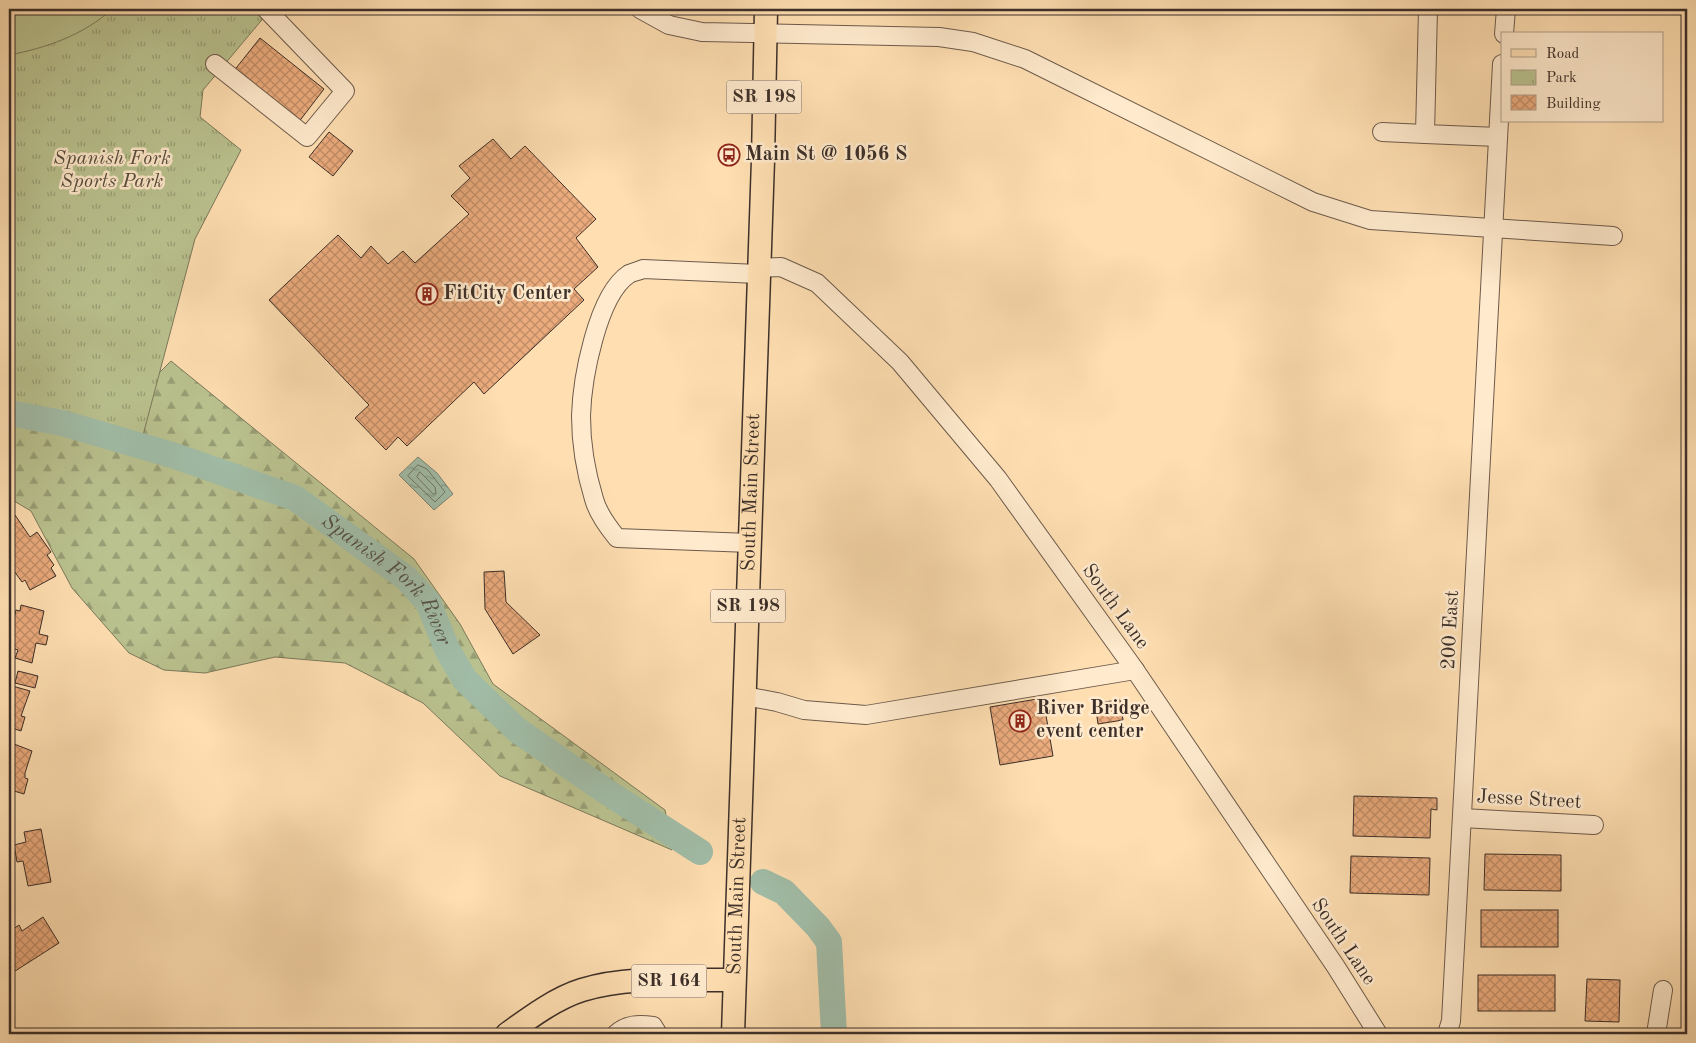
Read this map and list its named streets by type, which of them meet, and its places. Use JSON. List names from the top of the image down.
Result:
{
  "streets": {
    "main road": ["SR 198", "South Main Street", "SR 164"],
    "street": ["South Lane", "200 East", "Jesse Street"]
  },
  "crossings": [
    ["South Main Street", "South Lane"],
    ["South Main Street", "SR 164"],
    ["200 East", "Jesse Street"]
  ],
  "water": ["Spanish Fork River"],
  "parks": ["Spanish Fork Sports Park"],
  "places": {
    "bus stop": ["Main St @ 1056 S"],
    "building": ["FitCity Center", "River Bridge event center"]
  },
  "legend": ["Road", "Park", "Building"]
}
